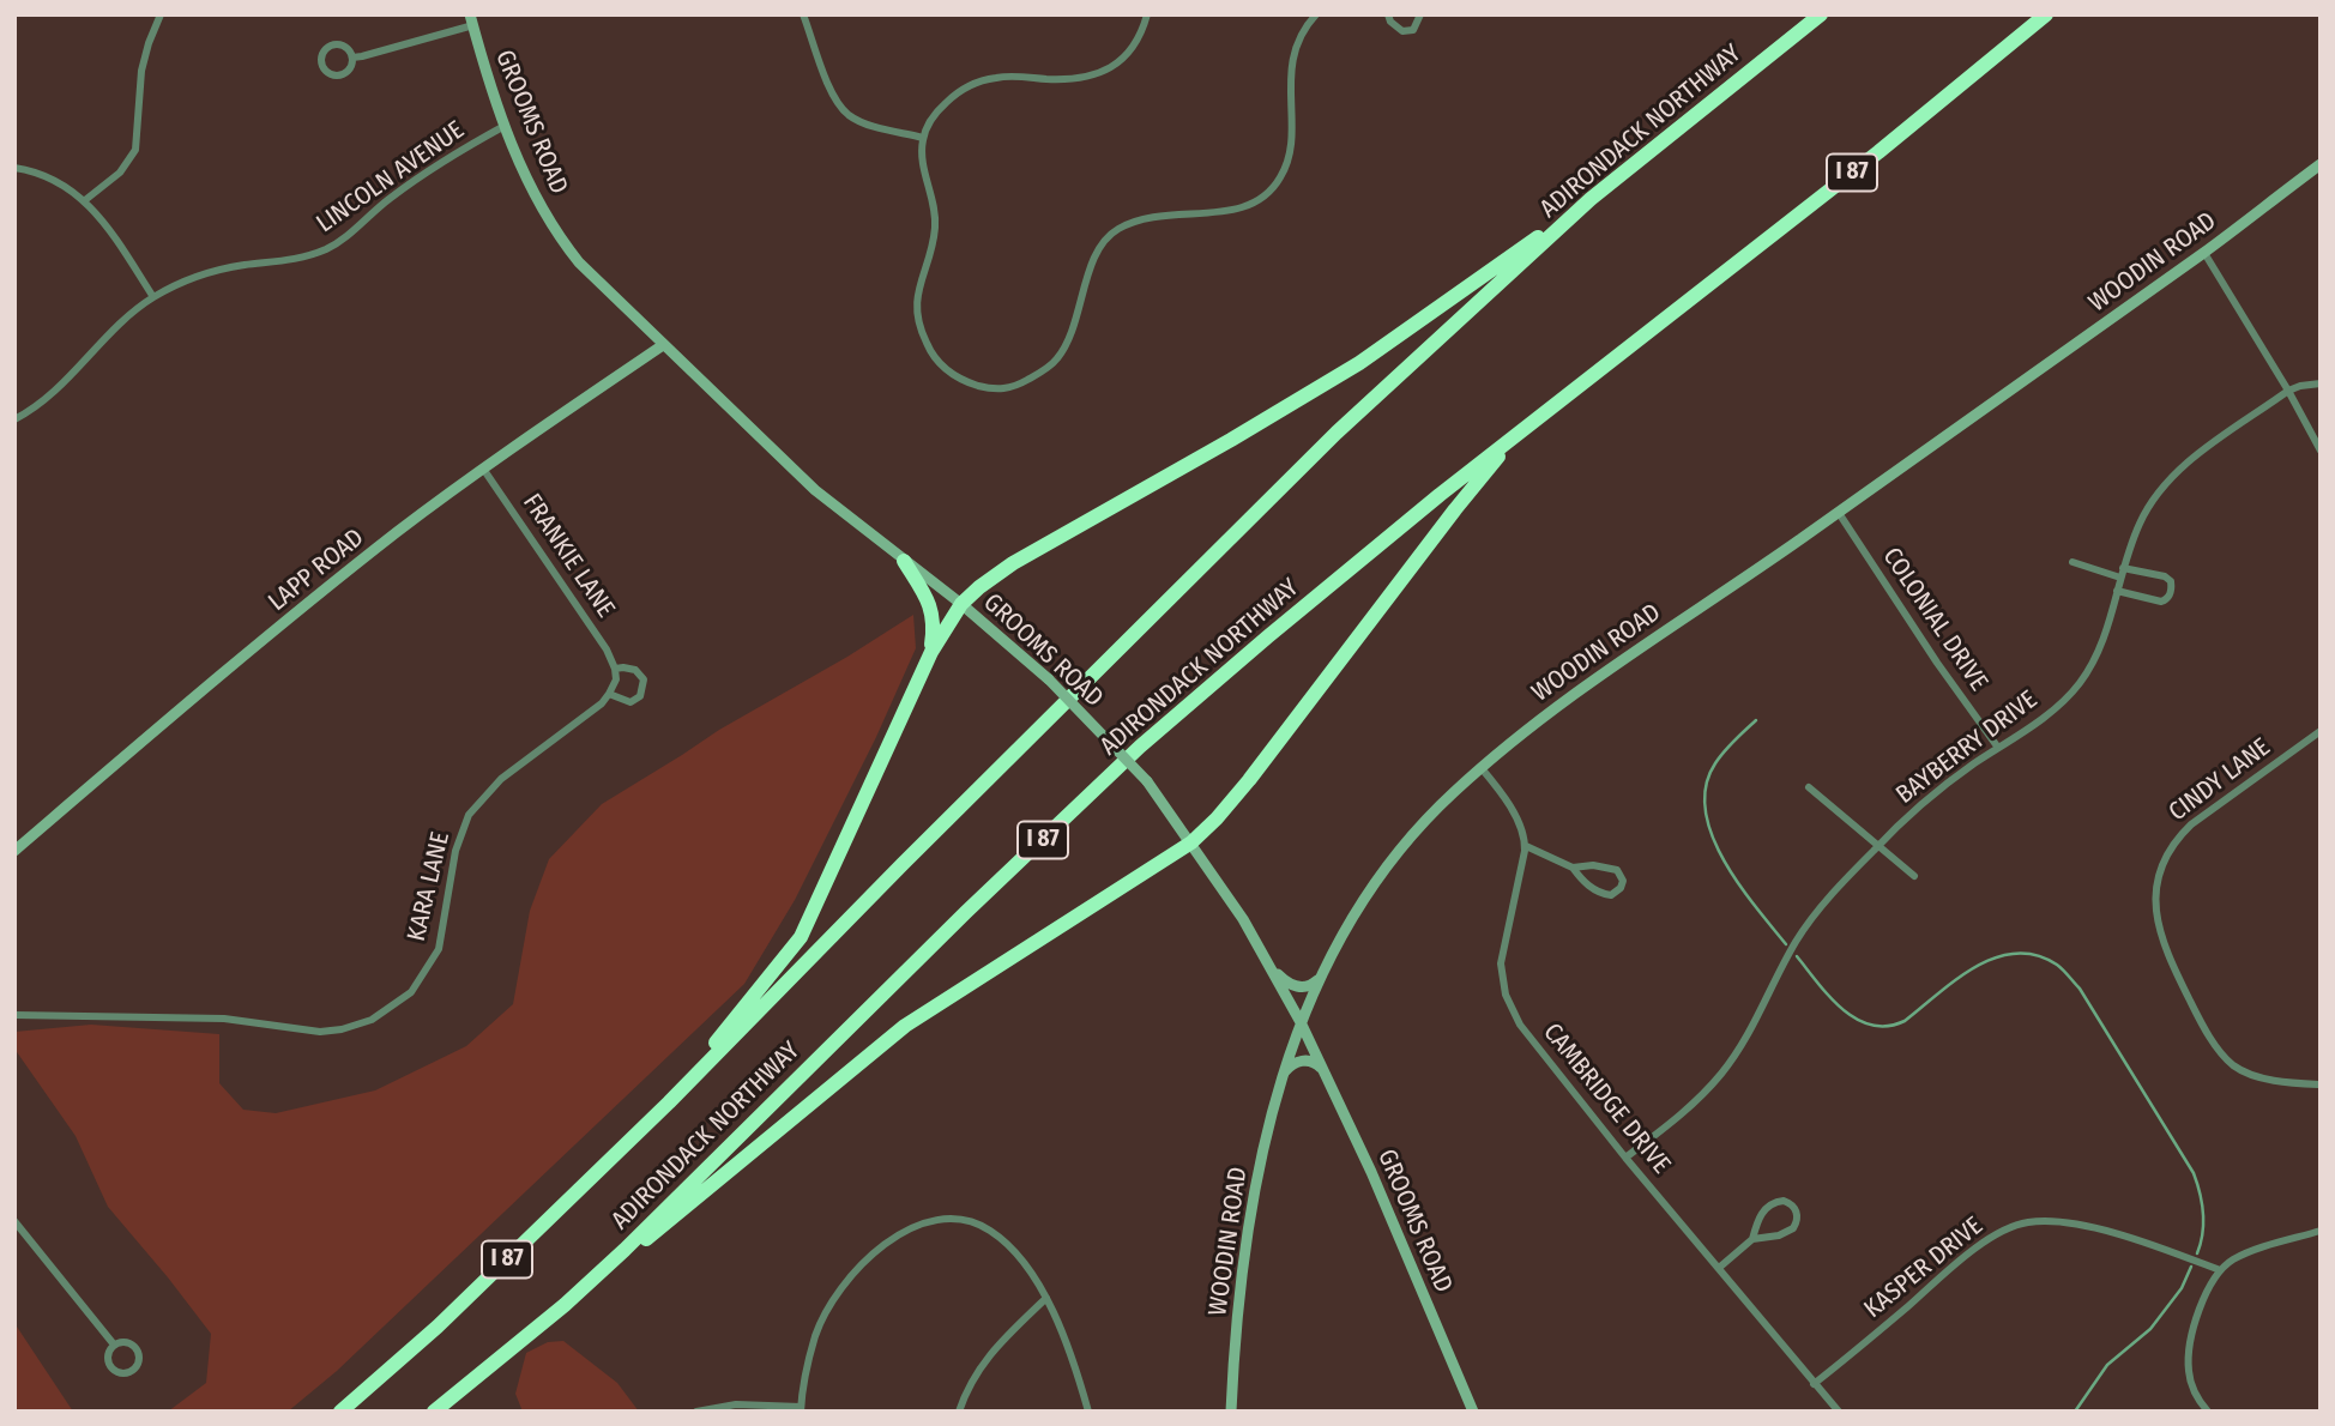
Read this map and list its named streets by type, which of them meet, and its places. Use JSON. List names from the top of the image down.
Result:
{
  "streets": {
    "highway": ["ADIRONDACK NORTHWAY", "I 87"],
    "street": [
      "GROOMS ROAD",
      "LINCOLN AVENUE",
      "WOODIN ROAD",
      "FRANKIE LANE",
      "LAPP ROAD",
      "COLONIAL DRIVE",
      "BAYBERRY DRIVE",
      "CINDY LANE",
      "KARA LANE",
      "CAMBRIDGE DRIVE",
      "KASPER DRIVE"
    ]
  },
  "crossings": [
    ["GROOMS ROAD", "LINCOLN AVENUE"],
    ["GROOMS ROAD", "WOODIN ROAD"],
    ["GROOMS ROAD", "LAPP ROAD"],
    ["WOODIN ROAD", "COLONIAL DRIVE"],
    ["FRANKIE LANE", "LAPP ROAD"],
    ["COLONIAL DRIVE", "BAYBERRY DRIVE"],
    ["BAYBERRY DRIVE", "CAMBRIDGE DRIVE"],
    ["CAMBRIDGE DRIVE", "KASPER DRIVE"]
  ]
}
